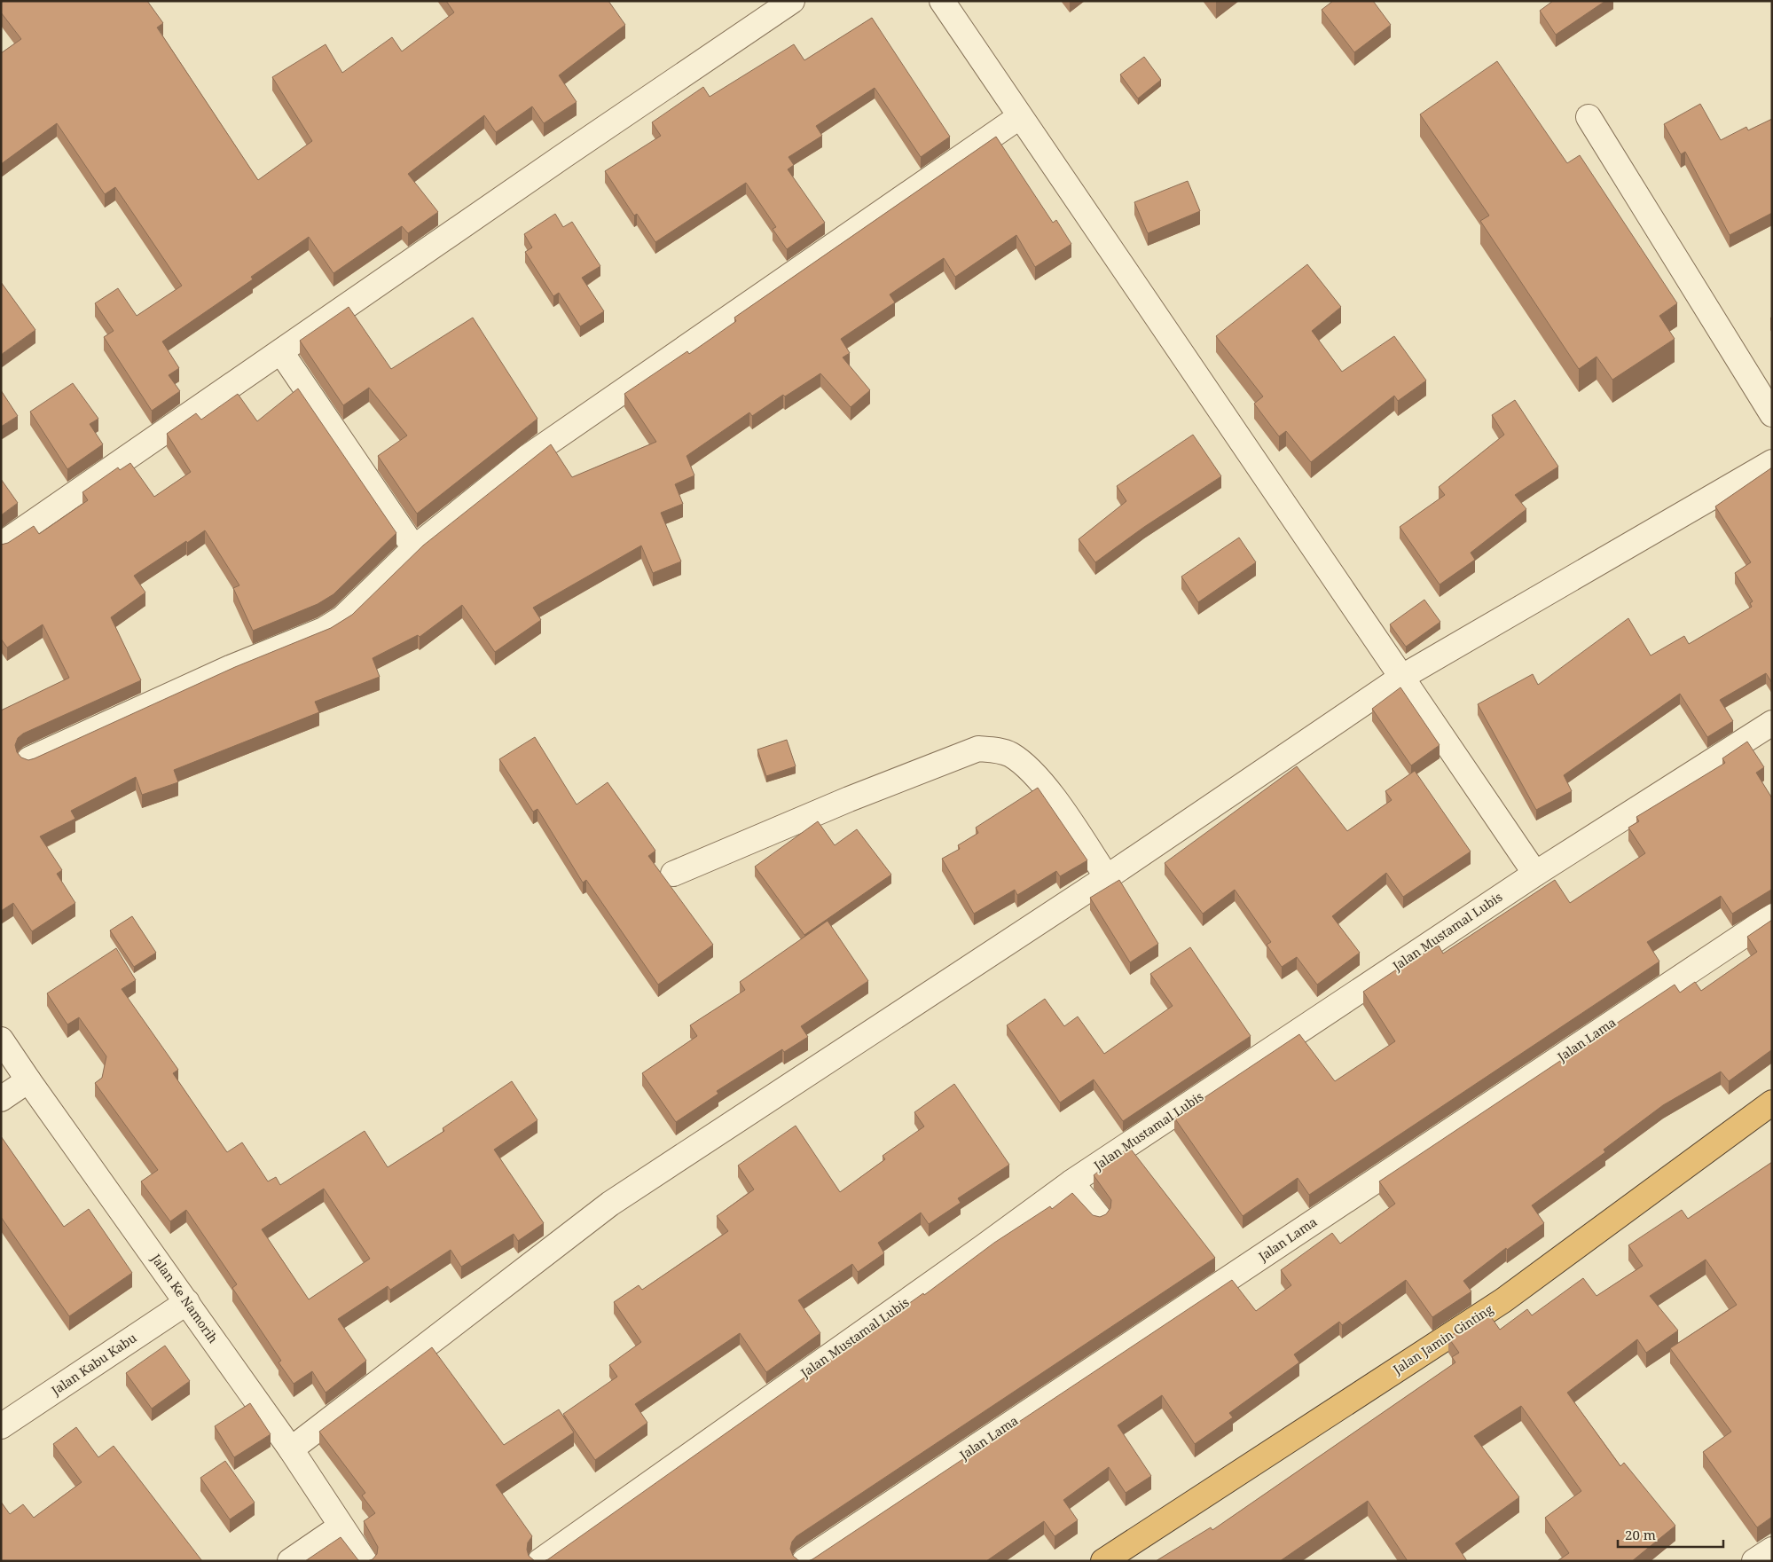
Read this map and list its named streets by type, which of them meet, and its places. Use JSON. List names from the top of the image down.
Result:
{
  "streets": {
    "highway": ["Jalan Jamin Ginting"],
    "street": [
      "Jalan Mustamal Lubis",
      "Jalan Lama",
      "Jalan Ke Namorih",
      "Jalan Kabu Kabu"
    ]
  },
  "crossings": [
    ["Jalan Ke Namorih", "Jalan Kabu Kabu"]
  ],
  "scale_bar": "20 m"
}
